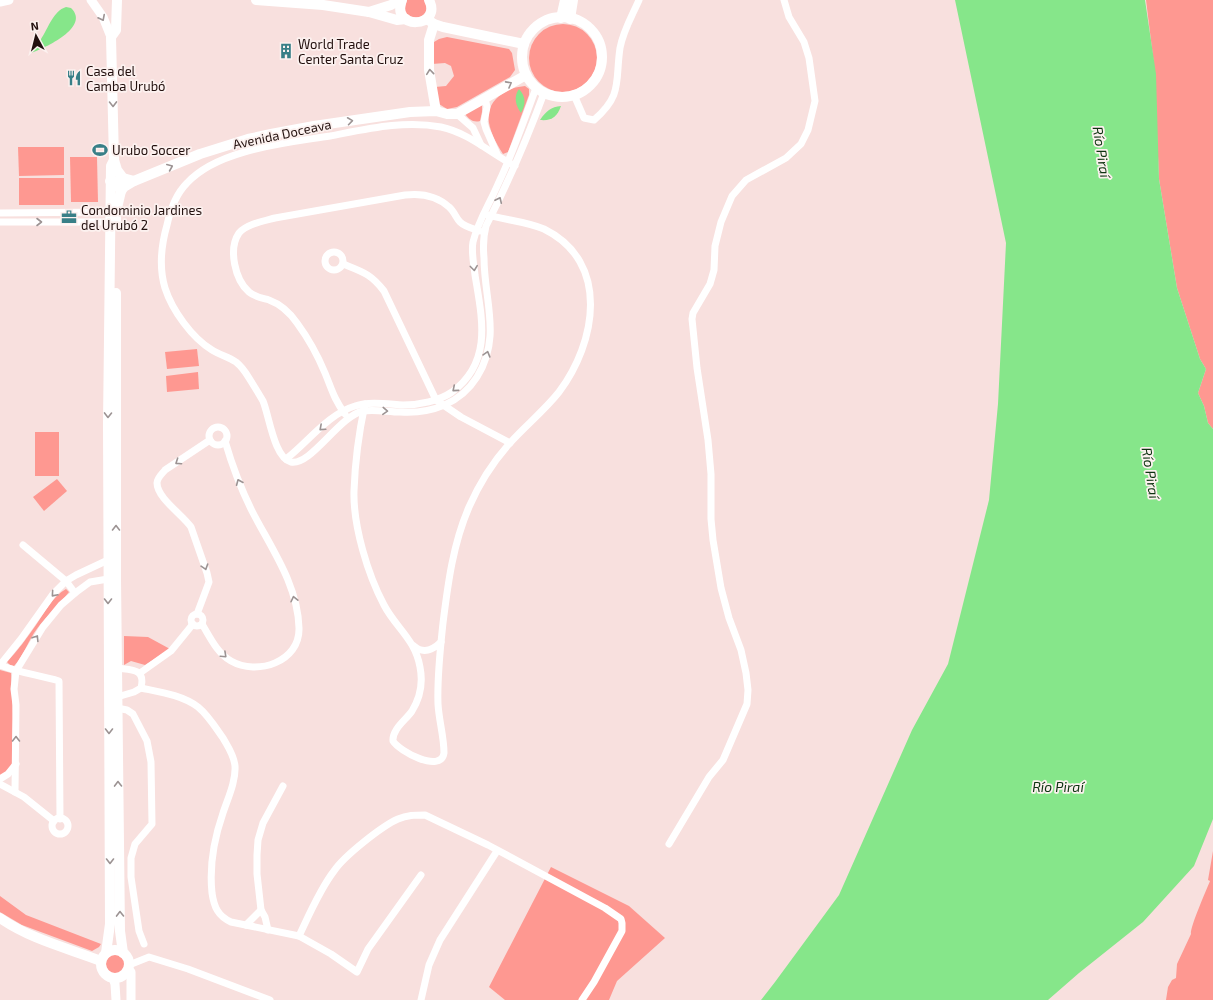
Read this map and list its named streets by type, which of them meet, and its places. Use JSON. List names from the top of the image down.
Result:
{
  "streets": {
    "main road": ["Avenida Doceava"]
  },
  "one_way": ["Avenida Doceava"],
  "water": ["Río Piraí"],
  "places": {
    "building": ["World Trade Center Santa Cruz"],
    "restaurant": ["Casa del Camba Urubó"],
    "sports": ["Urubo Soccer"],
    "office": ["Condominio Jardines del Urubó 2"]
  },
  "north": "top"
}
